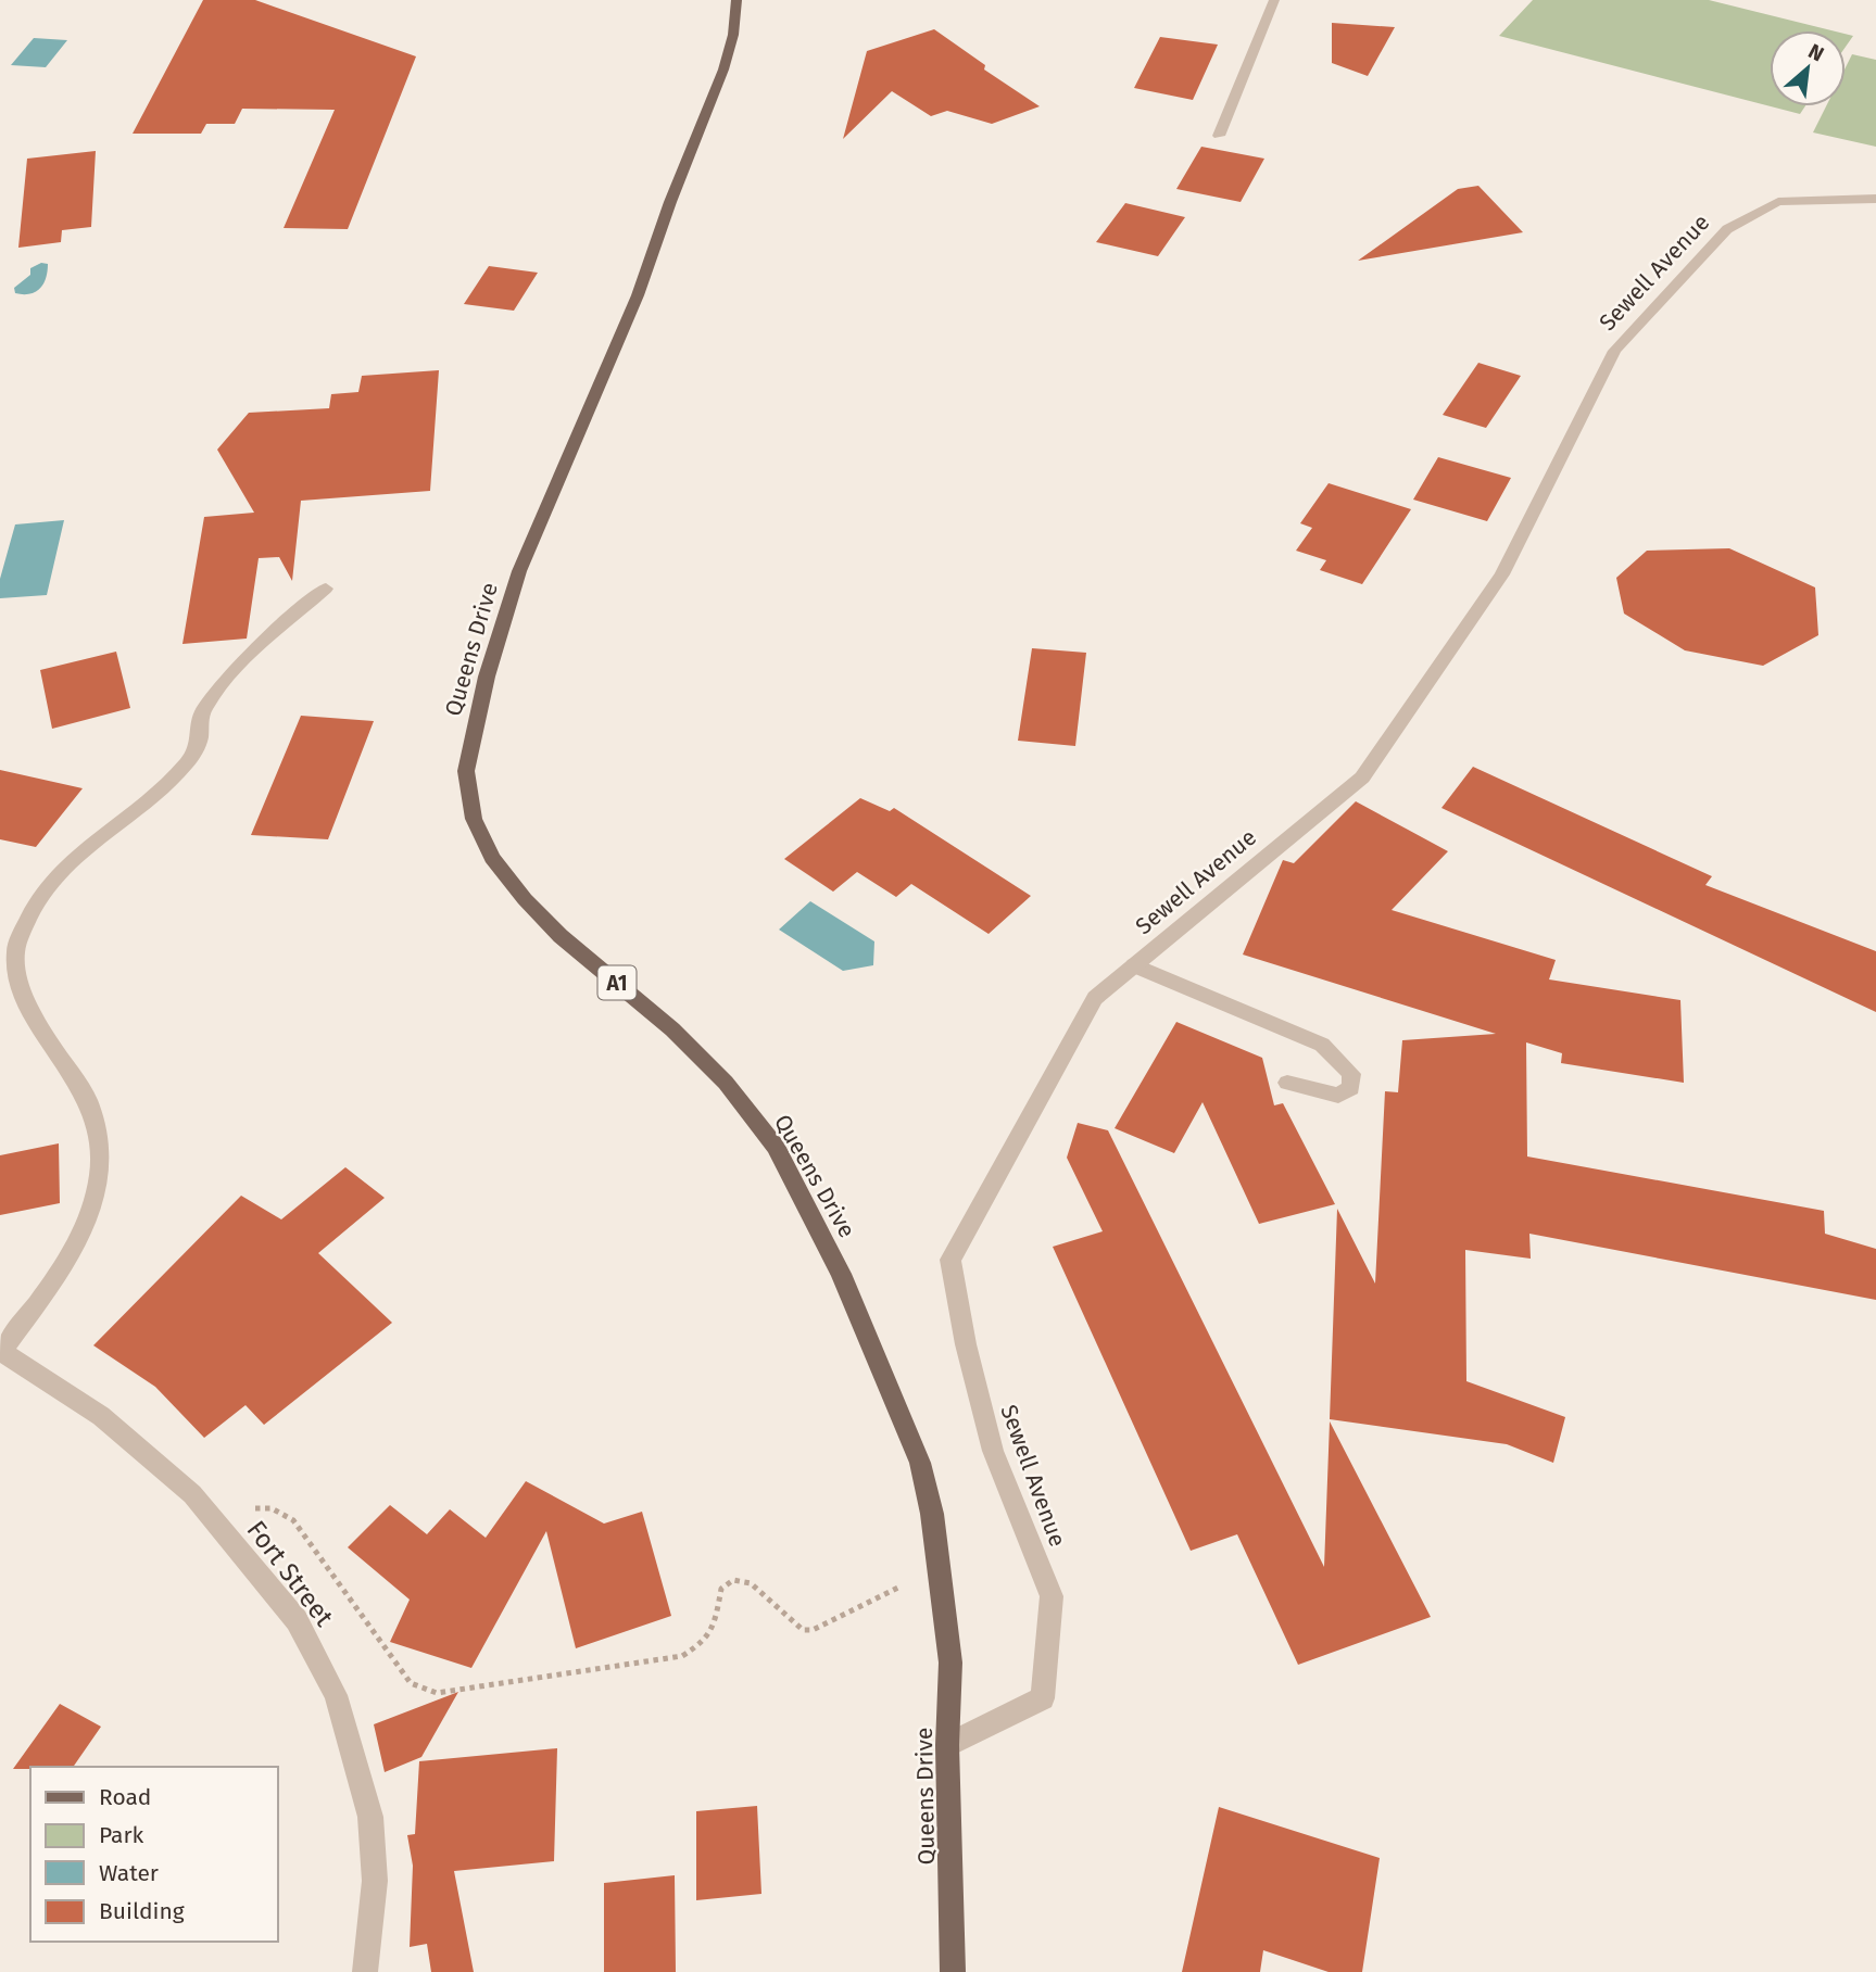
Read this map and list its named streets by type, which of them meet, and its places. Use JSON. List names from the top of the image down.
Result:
{
  "streets": {
    "main road": ["Queens Drive", "A1"],
    "street": ["Sewell Avenue", "Fort Street"]
  },
  "crossings": [
    ["Sewell Avenue", "Queens Drive"]
  ],
  "legend": [
    "Road",
    "Park",
    "Water",
    "Building"
  ],
  "north": "top right"
}
